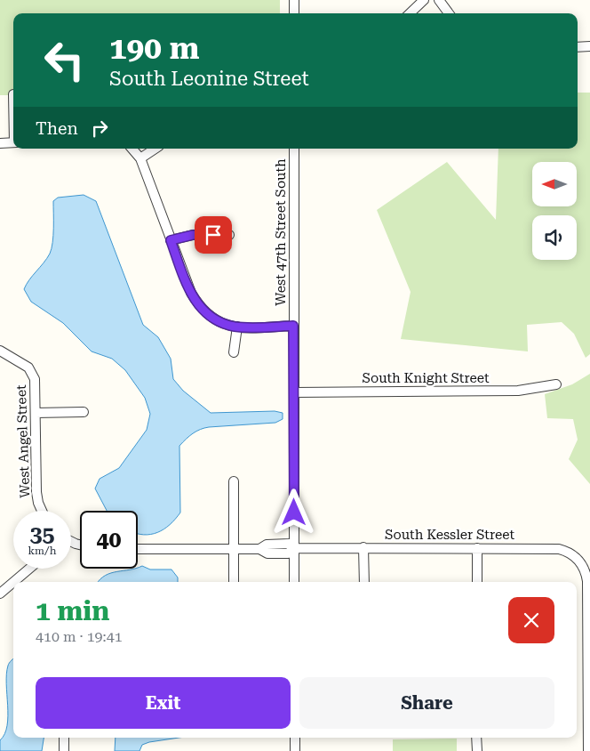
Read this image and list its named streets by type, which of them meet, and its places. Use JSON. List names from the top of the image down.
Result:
{
  "streets": {
    "street": [
      "West 47th Street South",
      "South Knight Street",
      "West Angel Street",
      "South Kessler Street"
    ]
  },
  "crossings": [
    ["West 47th Street South", "South Knight Street"],
    ["West 47th Street South", "South Kessler Street"]
  ],
  "north": "left",
  "page": {
    "turn": ["190 m", "South Leonine Street"],
    "then": "Then",
    "speed": "35 km/h",
    "limit": "40",
    "heading": ["1 min", "410 m · 19:41"],
    "buttons": ["Exit", "Share"]
  }
}
